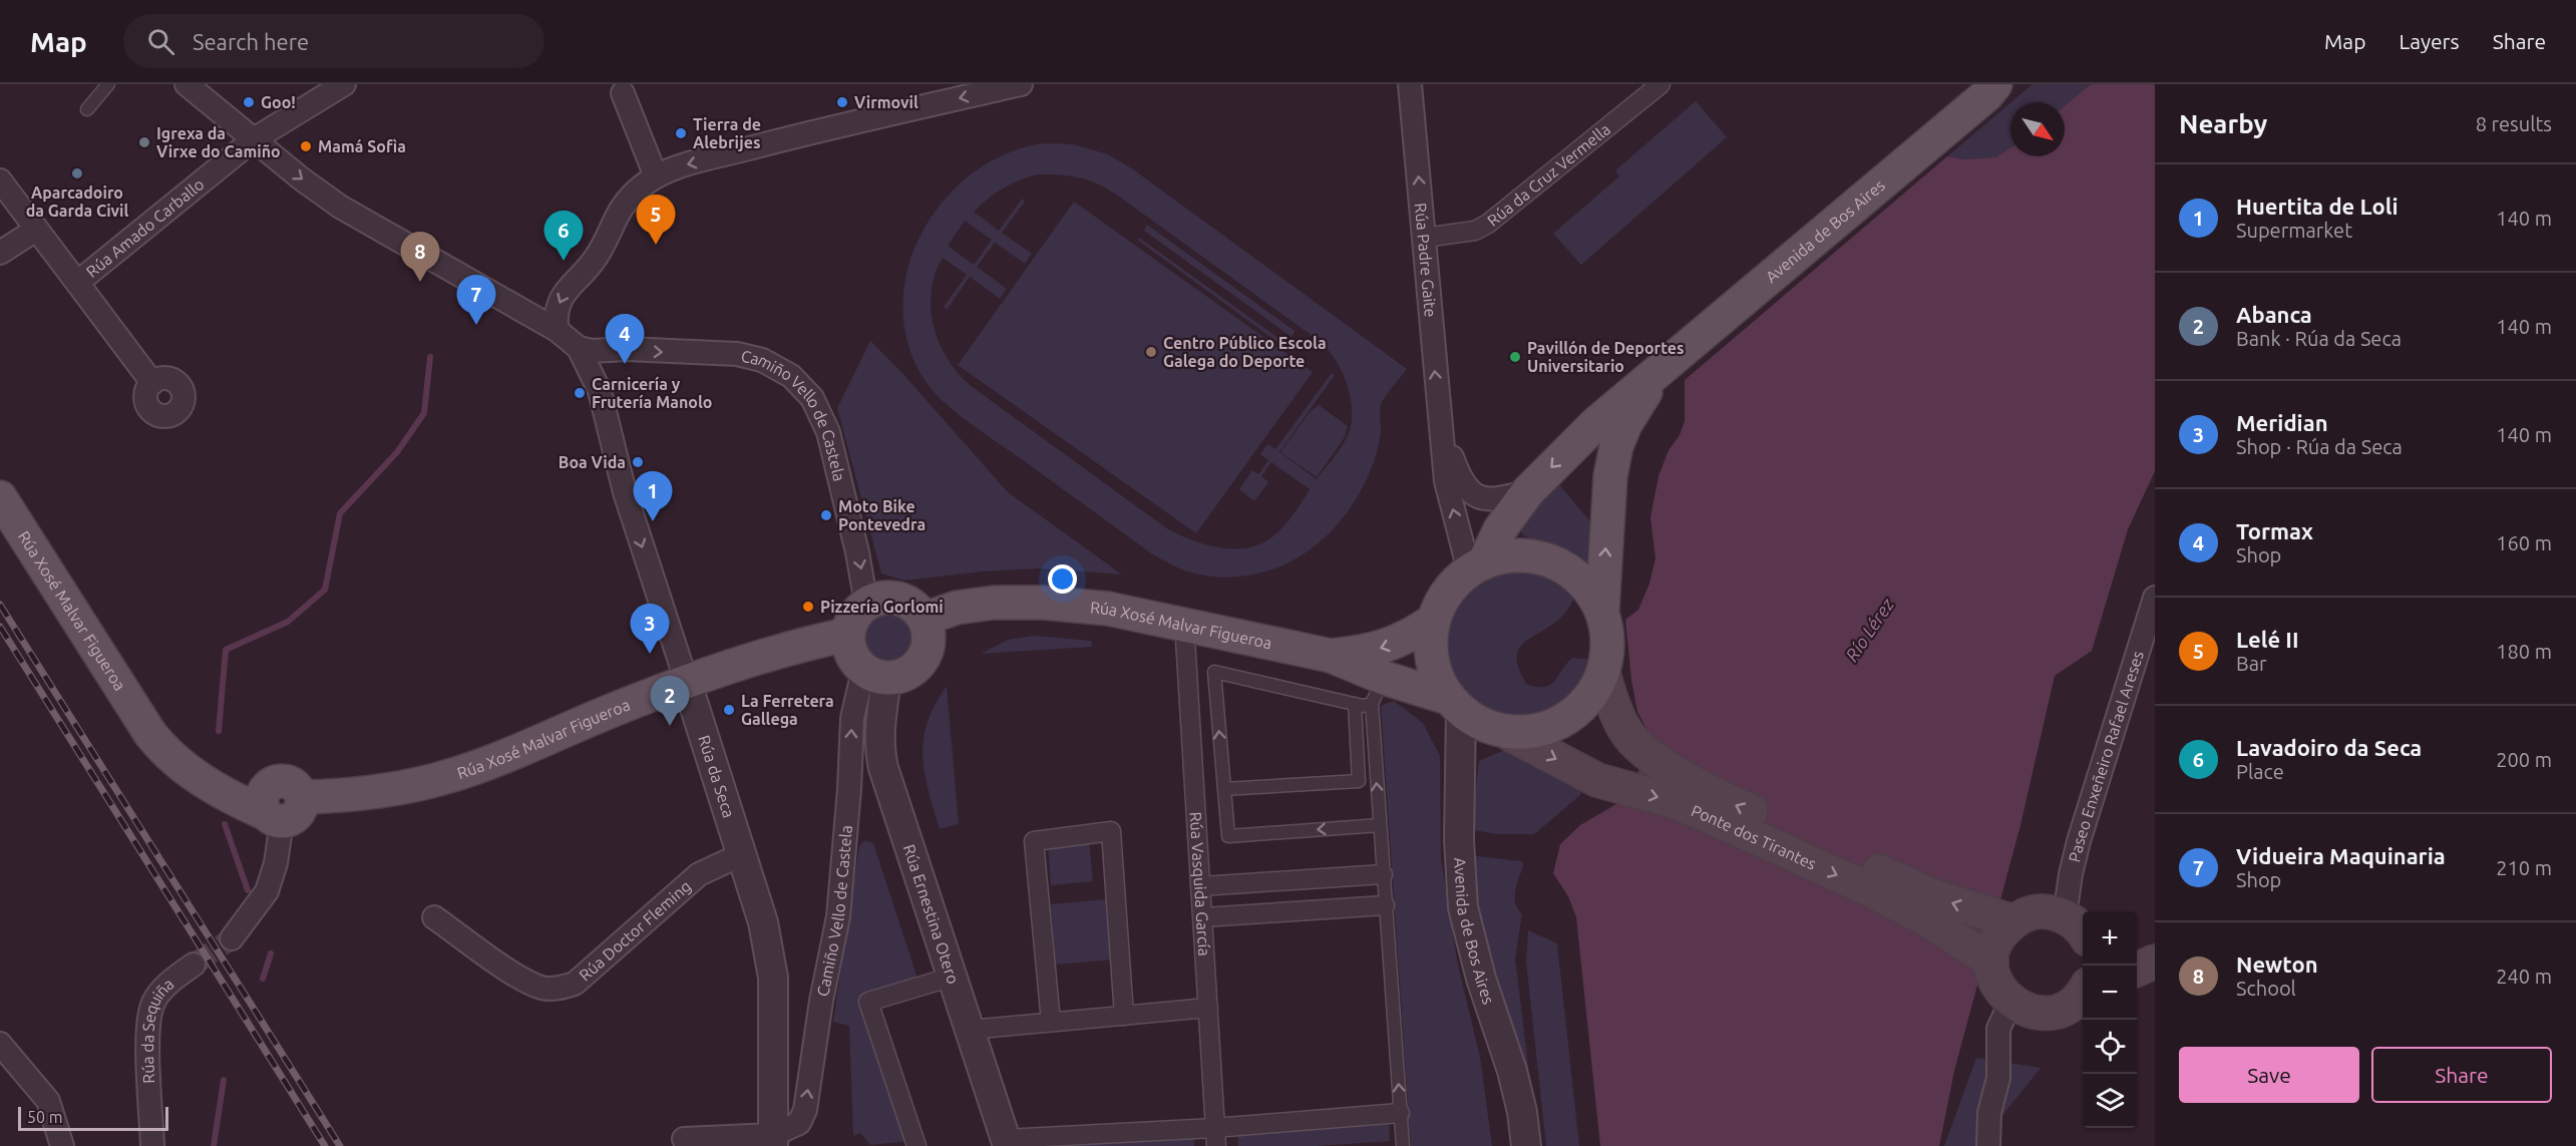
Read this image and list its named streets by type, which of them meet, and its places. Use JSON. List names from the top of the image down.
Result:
{
  "streets": {
    "main road": ["Avenida de Bos Aires", "Rúa Xosé Malvar Figueroa", "Ponte dos Tirantes"],
    "street": [
      "Rúa da Cruz Vermella",
      "Rúa Amado Carballo",
      "Rúa Padre Gaite",
      "Camiño Vello de Castela",
      "Paseo Enxeñeiro Rafael Areses",
      "Rúa da Seca",
      "Rúa Vasquida García",
      "Rúa Ernestina Otero",
      "Rúa Doctor Fleming",
      "Rúa da Sequiña"
    ]
  },
  "crossings": [
    ["Rúa da Cruz Vermella", "Rúa Padre Gaite"],
    ["Avenida de Bos Aires", "Rúa Padre Gaite"],
    ["Avenida de Bos Aires", "Rúa Xosé Malvar Figueroa"],
    ["Avenida de Bos Aires", "Ponte dos Tirantes"],
    ["Rúa Padre Gaite", "Rúa Xosé Malvar Figueroa"],
    ["Rúa Padre Gaite", "Ponte dos Tirantes"],
    ["Camiño Vello de Castela", "Rúa Xosé Malvar Figueroa"],
    ["Camiño Vello de Castela", "Rúa da Seca"],
    ["Camiño Vello de Castela", "Rúa Ernestina Otero"],
    ["Rúa Xosé Malvar Figueroa", "Rúa da Seca"],
    ["Rúa Xosé Malvar Figueroa", "Ponte dos Tirantes"],
    ["Rúa Xosé Malvar Figueroa", "Rúa Vasquida García"],
    ["Rúa Xosé Malvar Figueroa", "Rúa Ernestina Otero"],
    ["Rúa da Seca", "Rúa Doctor Fleming"]
  ],
  "one_way": ["Rúa Padre Gaite", "Rúa da Seca"],
  "water": ["Río Lérez"],
  "places": [
    "Goo!",
    "Virmovil",
    "Tierra de Alebrijes",
    "Igrexa da Virxe do Camiño",
    "Mamá Sofìa",
    "Aparcadoiro da Garda Civil",
    "Centro Público Escola Galega do Deporte",
    "Pavillón de Deportes Universitario",
    "Carnicería y Frutería Manolo",
    "Boa Vida",
    "Moto Bike Pontevedra",
    "Pizzería Gorlomi",
    "La Ferretera Gallega"
  ],
  "scale_bar": "50 m",
  "north": "bottom right",
  "page": {
    "header": "Map",
    "search": "Search here",
    "nav": ["Map", "Layers", "Share"],
    "heading": ["Nearby", "8 results"],
    "list": [
      {
        "mark": "1",
        "name": "Huertita de Loli",
        "note": "Supermarket",
        "value": "140 m"
      },
      {
        "mark": "2",
        "name": "Abanca",
        "note": "Bank · Rúa da Seca",
        "value": "140 m"
      },
      {
        "mark": "3",
        "name": "Meridian",
        "note": "Shop · Rúa da Seca",
        "value": "140 m"
      },
      {
        "mark": "4",
        "name": "Tormax",
        "note": "Shop",
        "value": "160 m"
      },
      {
        "mark": "5",
        "name": "Lelé II",
        "note": "Bar",
        "value": "180 m"
      },
      {
        "mark": "6",
        "name": "Lavadoiro da Seca",
        "note": "Place",
        "value": "200 m"
      },
      {
        "mark": "7",
        "name": "Vidueira Maquinaria",
        "note": "Shop",
        "value": "210 m"
      },
      {
        "mark": "8",
        "name": "Newton",
        "note": "School",
        "value": "240 m"
      }
    ],
    "pins": [
      "5",
      "6",
      "8",
      "7",
      "4",
      "1",
      "3",
      "2"
    ],
    "map_buttons": ["+", "−"],
    "buttons": ["Save", "Share"],
    "scale": "50 m"
  }
}
